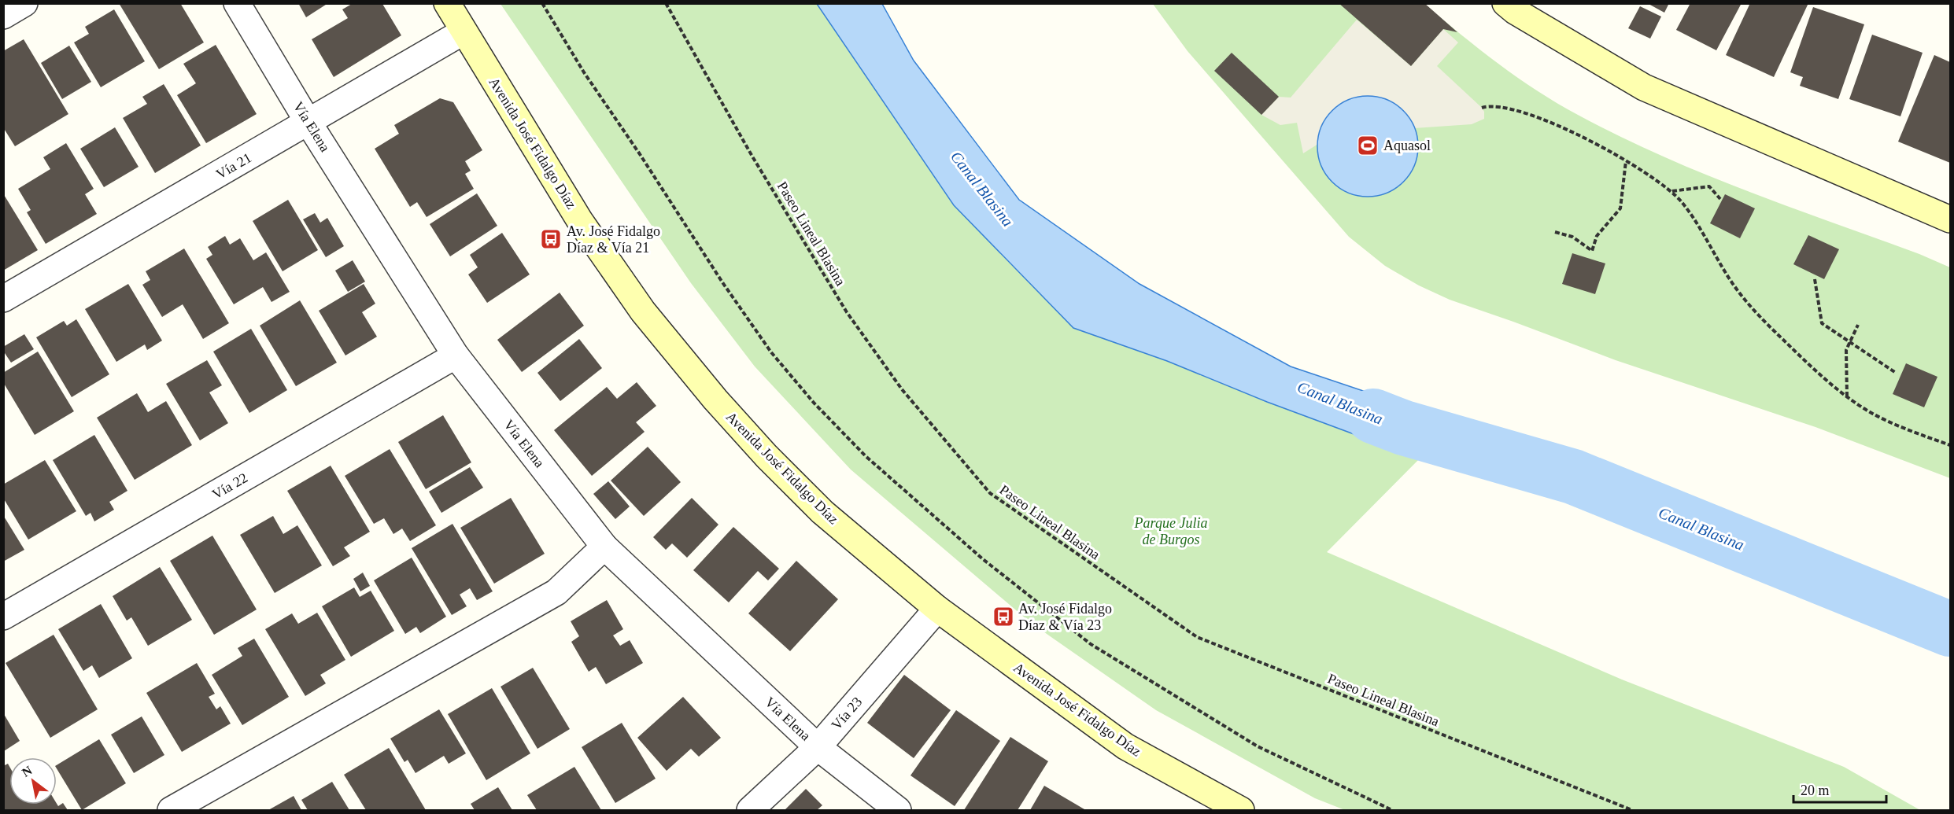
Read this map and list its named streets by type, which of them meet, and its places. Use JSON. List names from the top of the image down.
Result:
{
  "streets": {
    "street": [
      "Vía Elena",
      "Avenida José Fidalgo Díaz",
      "Vía 21",
      "Vía 22",
      "Vía 23"
    ],
    "path": ["Paseo Lineal Blasina"]
  },
  "crossings": [
    ["Vía Elena", "Vía 21"],
    ["Vía Elena", "Vía 22"],
    ["Vía Elena", "Vía 23"],
    ["Avenida José Fidalgo Díaz", "Vía 21"],
    ["Avenida José Fidalgo Díaz", "Vía 23"]
  ],
  "water": ["Canal Blasina"],
  "parks": ["Parque Julia de Burgos"],
  "places": {
    "sports": ["Aquasol"],
    "bus stop": ["Av. José Fidalgo Díaz & Vía 21", "Av. José Fidalgo Díaz & Vía 23"]
  },
  "scale_bar": "20 m",
  "north": "top left"
}
